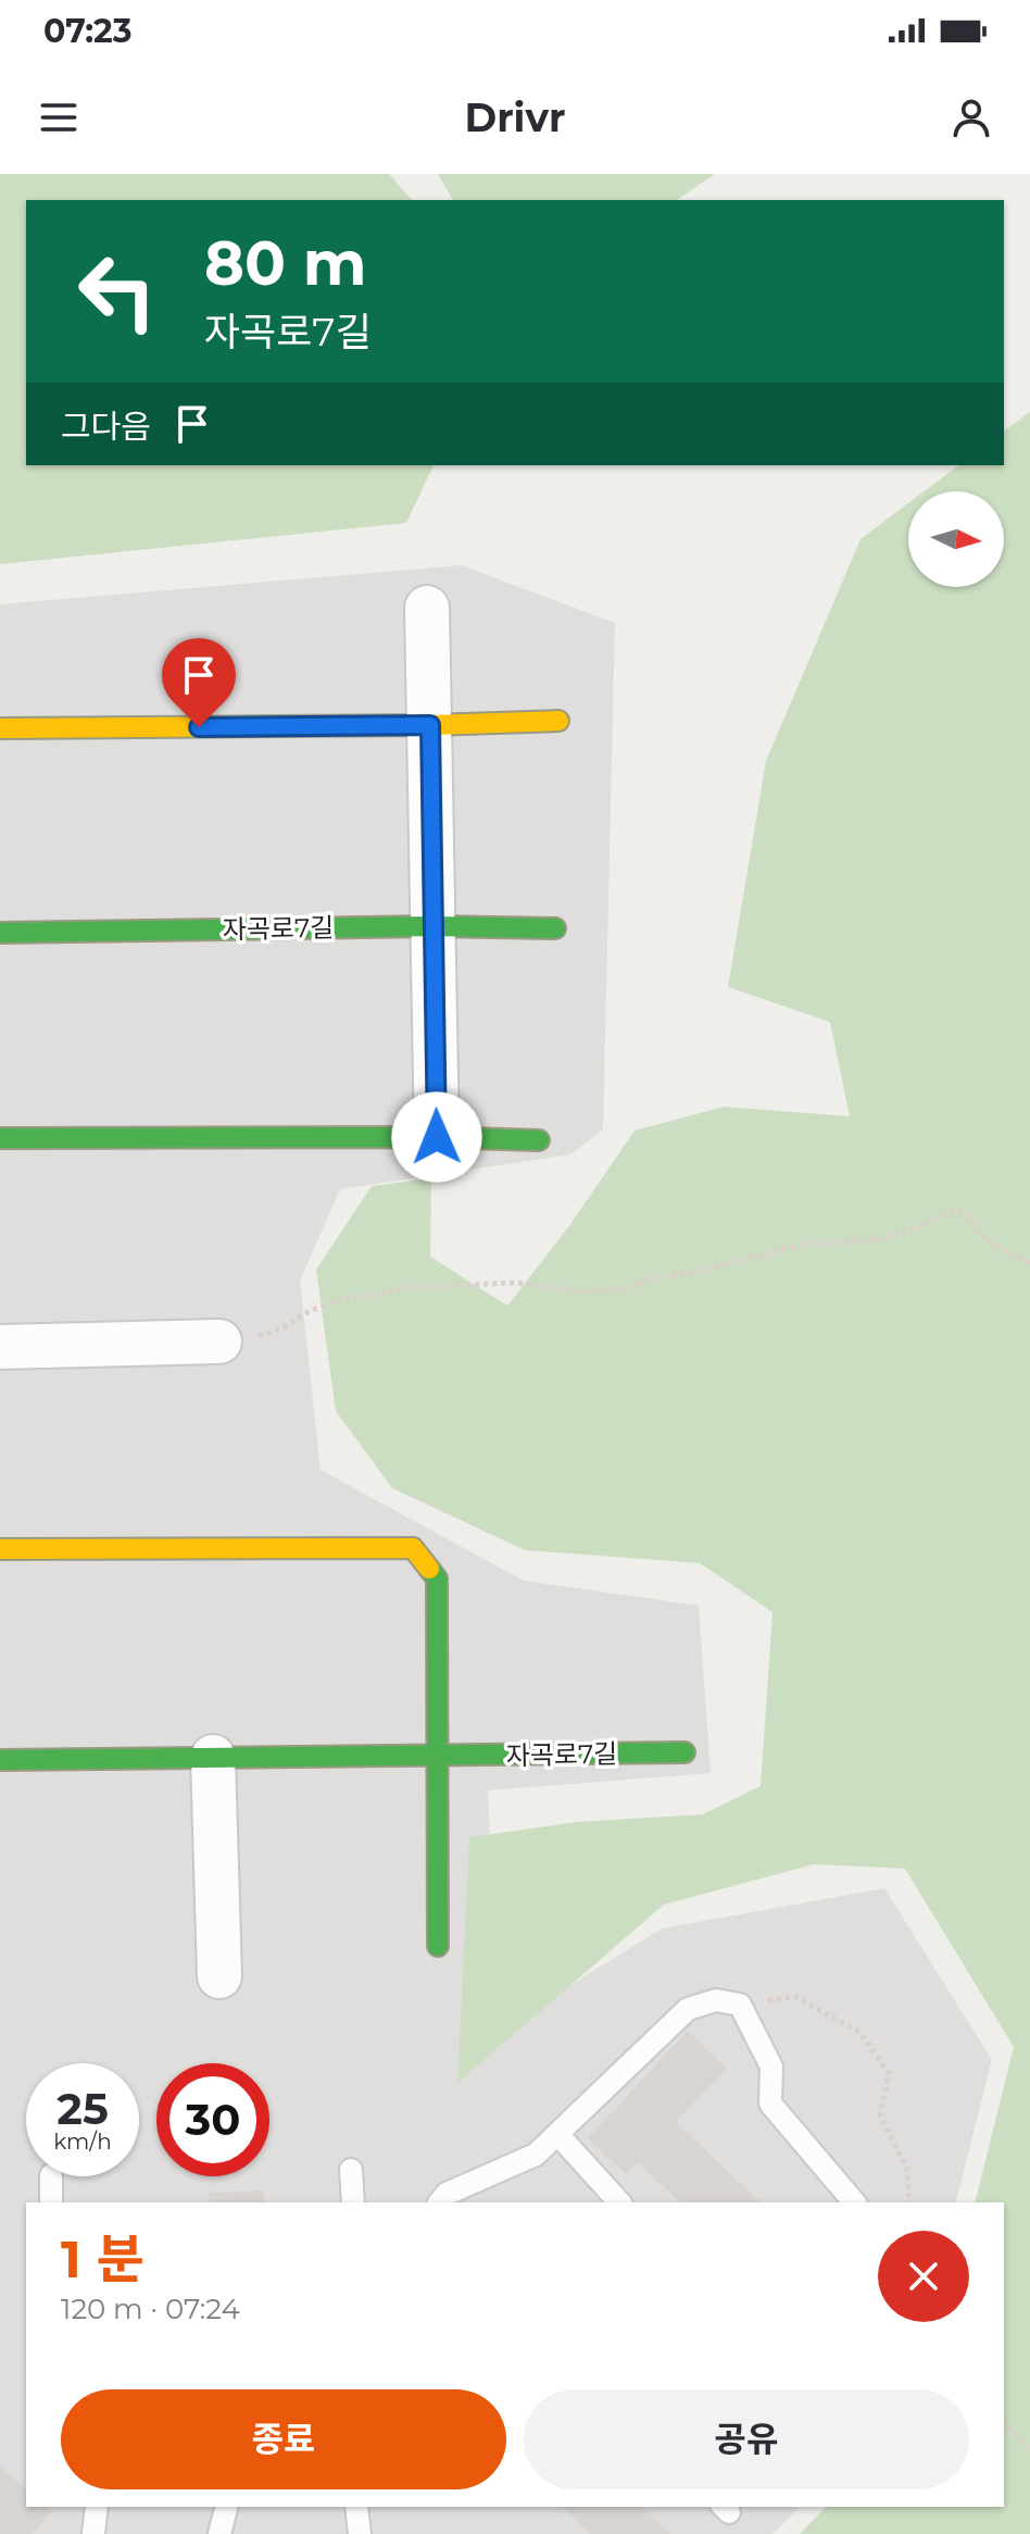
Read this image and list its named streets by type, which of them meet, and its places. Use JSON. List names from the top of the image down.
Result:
{
  "streets": {
    "street": ["자곡로7길"]
  },
  "north": "right",
  "page": {
    "status": "07:23",
    "header": "Drivr",
    "turn": ["80 m", "자곡로7길"],
    "then": "그다음",
    "speed": "25 km/h",
    "limit": "30",
    "heading": ["1 분", "120 m · 07:24"],
    "buttons": ["종료", "공유"]
  }
}
